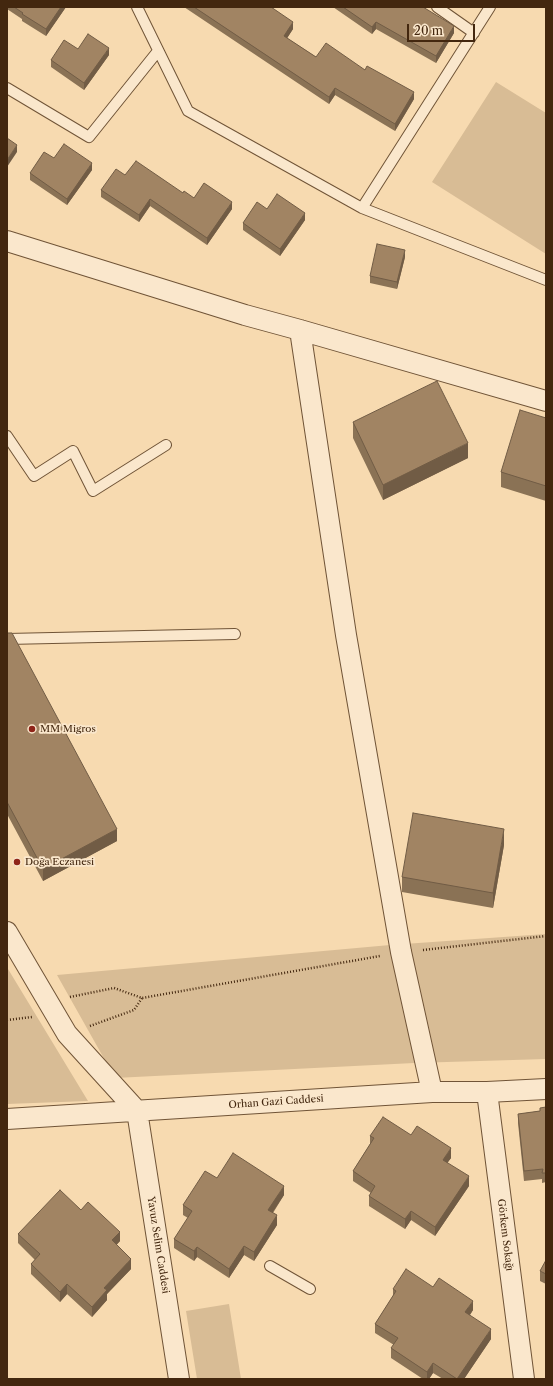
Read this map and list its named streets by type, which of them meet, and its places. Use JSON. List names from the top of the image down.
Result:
{
  "streets": {
    "street": ["Orhan Gazi Caddesi", "Görkem Sokağı", "Yavuz Selim Caddesi"]
  },
  "crossings": [
    ["Orhan Gazi Caddesi", "Görkem Sokağı"],
    ["Orhan Gazi Caddesi", "Yavuz Selim Caddesi"]
  ],
  "places": ["MM Migros", "Doğa Eczanesi"],
  "scale_bar": "20 m"
}
